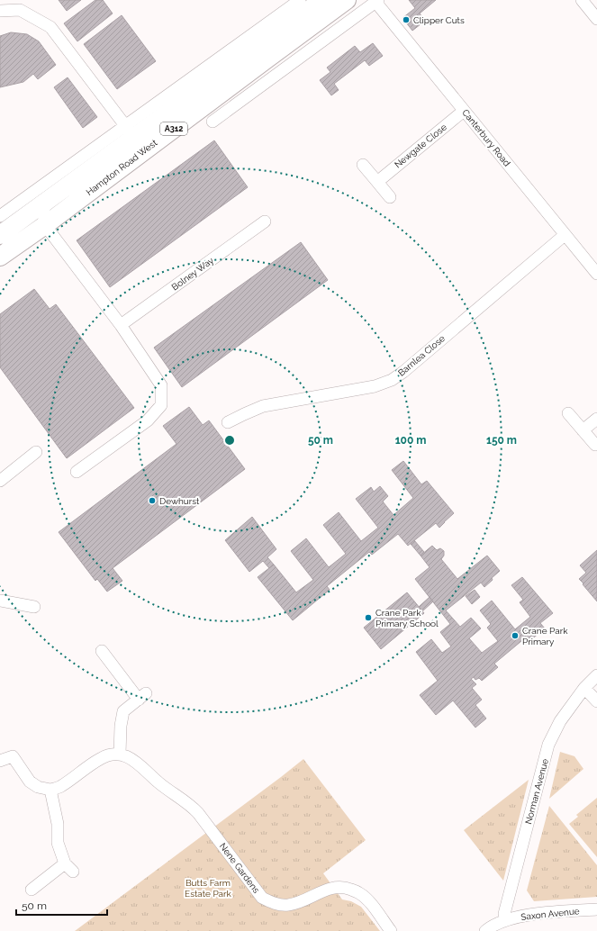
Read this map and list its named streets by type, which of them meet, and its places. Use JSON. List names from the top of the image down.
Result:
{
  "streets": {
    "main road": ["A312", "Hampton Road West"],
    "street": [
      "Canterbury Road",
      "Newgate Close",
      "Bolney Way",
      "Barnlea Close",
      "Norman Avenue",
      "Nene Gardens",
      "Saxon Avenue"
    ]
  },
  "crossings": [
    ["Canterbury Road", "Newgate Close"],
    ["Canterbury Road", "Barnlea Close"],
    ["Norman Avenue", "Saxon Avenue"]
  ],
  "parks": ["Butts Farm Estate Park"],
  "places": [
    "Clipper Cuts",
    "Dewhurst",
    "Crane Park Primary School",
    "Crane Park Primary"
  ],
  "scale_bar": "50 m",
  "rings": ["50 m", "100 m", "150 m"]
}
